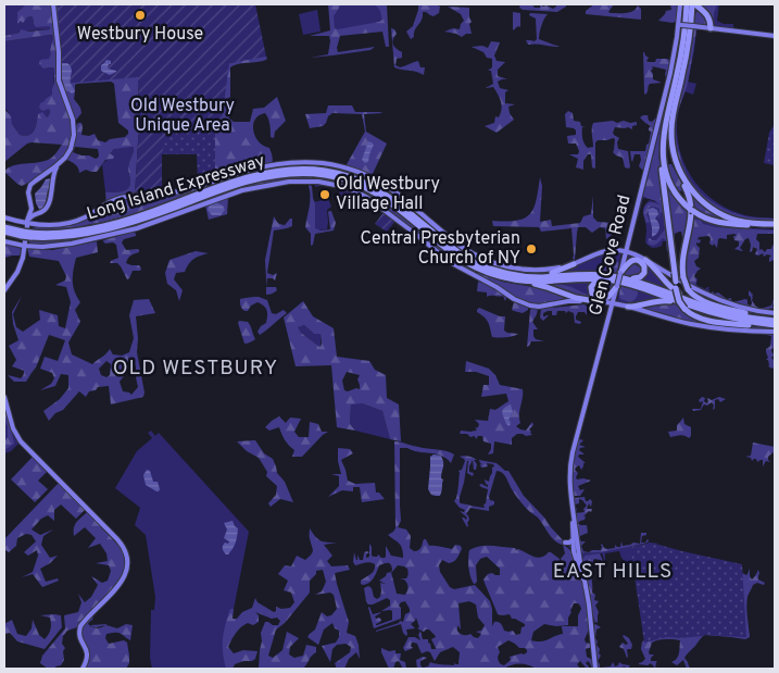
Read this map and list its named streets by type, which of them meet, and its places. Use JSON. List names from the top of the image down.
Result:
{
  "streets": {
    "highway": ["Long Island Expressway"],
    "main road": ["Glen Cove Road"]
  },
  "crossings": [
    ["Long Island Expressway", "Glen Cove Road"]
  ],
  "districts": ["OLD WESTBURY", "EAST HILLS"],
  "parks": ["Old Westbury Unique Area"],
  "places": ["Westbury House", "Old Westbury Village Hall", "Central Presbyterian Church of NY"]
}
